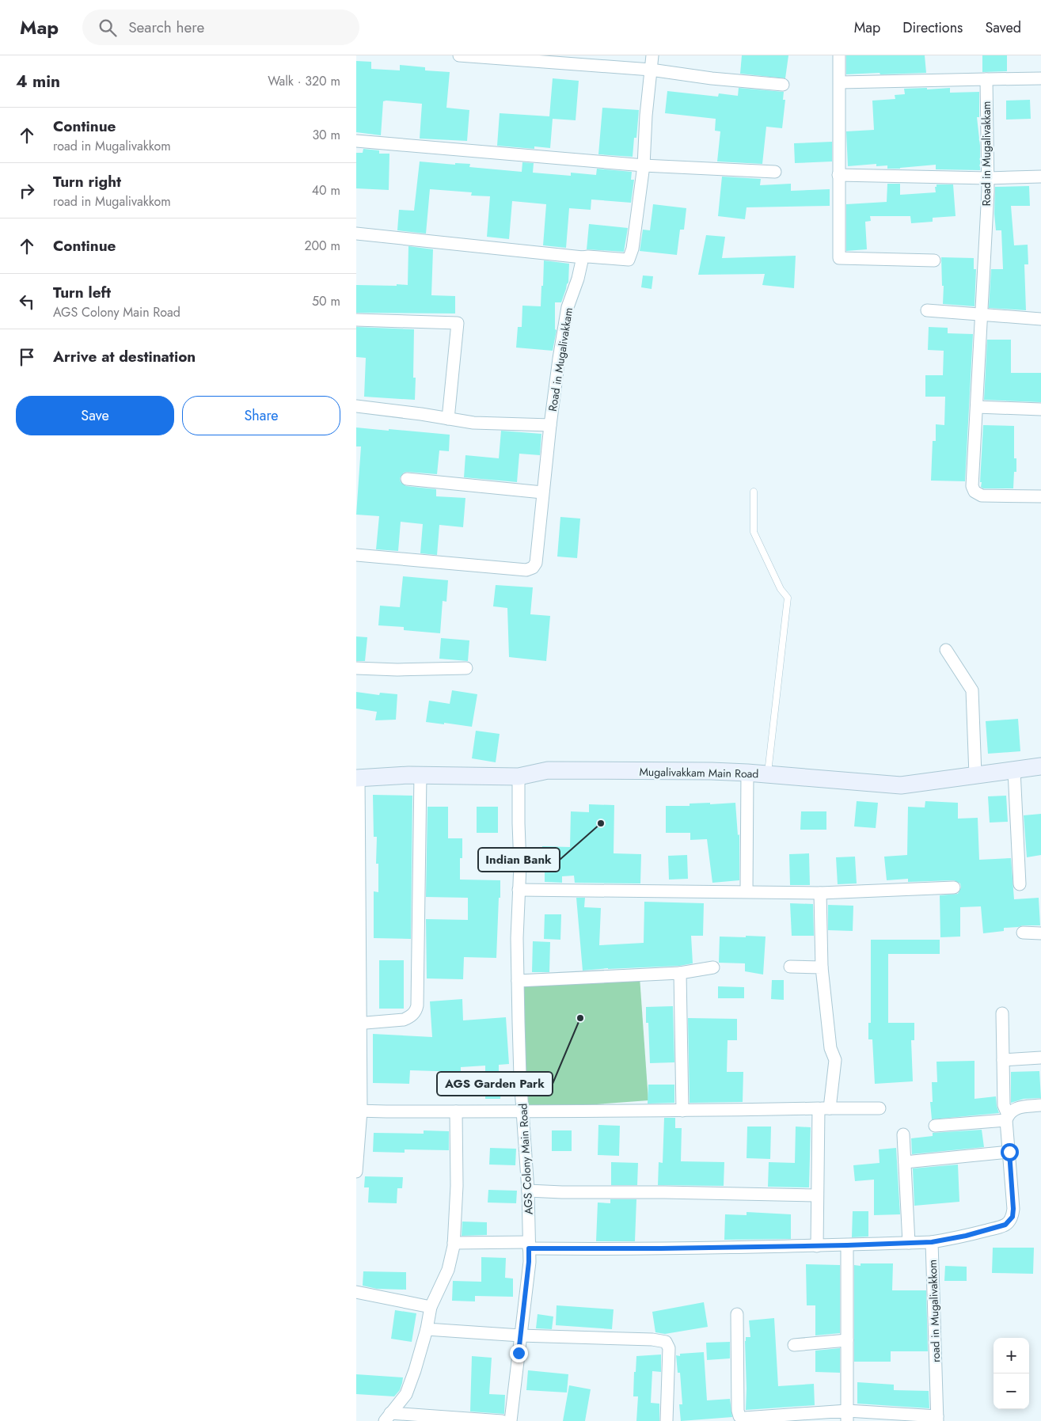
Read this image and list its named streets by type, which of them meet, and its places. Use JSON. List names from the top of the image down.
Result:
{
  "streets": {
    "street": [
      "Road in Mugalivakkam",
      "Mugalivakkam Main Road",
      "AGS Colony Main Road",
      "road in Mugalivakkom"
    ]
  },
  "crossings": [
    ["Mugalivakkam Main Road", "AGS Colony Main Road"]
  ],
  "places": ["Indian Bank", "AGS Garden Park"],
  "page": {
    "header": "Map",
    "search": "Search here",
    "nav": ["Map", "Directions", "Saved"],
    "heading": ["4 min", "Walk · 320 m"],
    "list": [
      ["Continue", "road in Mugalivakkom", "30 m"],
      ["Turn right", "road in Mugalivakkom", "40 m"],
      ["Continue", "200 m"],
      ["Turn left", "AGS Colony Main Road", "50 m"],
      "Arrive at destination"
    ],
    "buttons": ["Save", "Share"],
    "map_buttons": ["+", "−"]
  }
}
